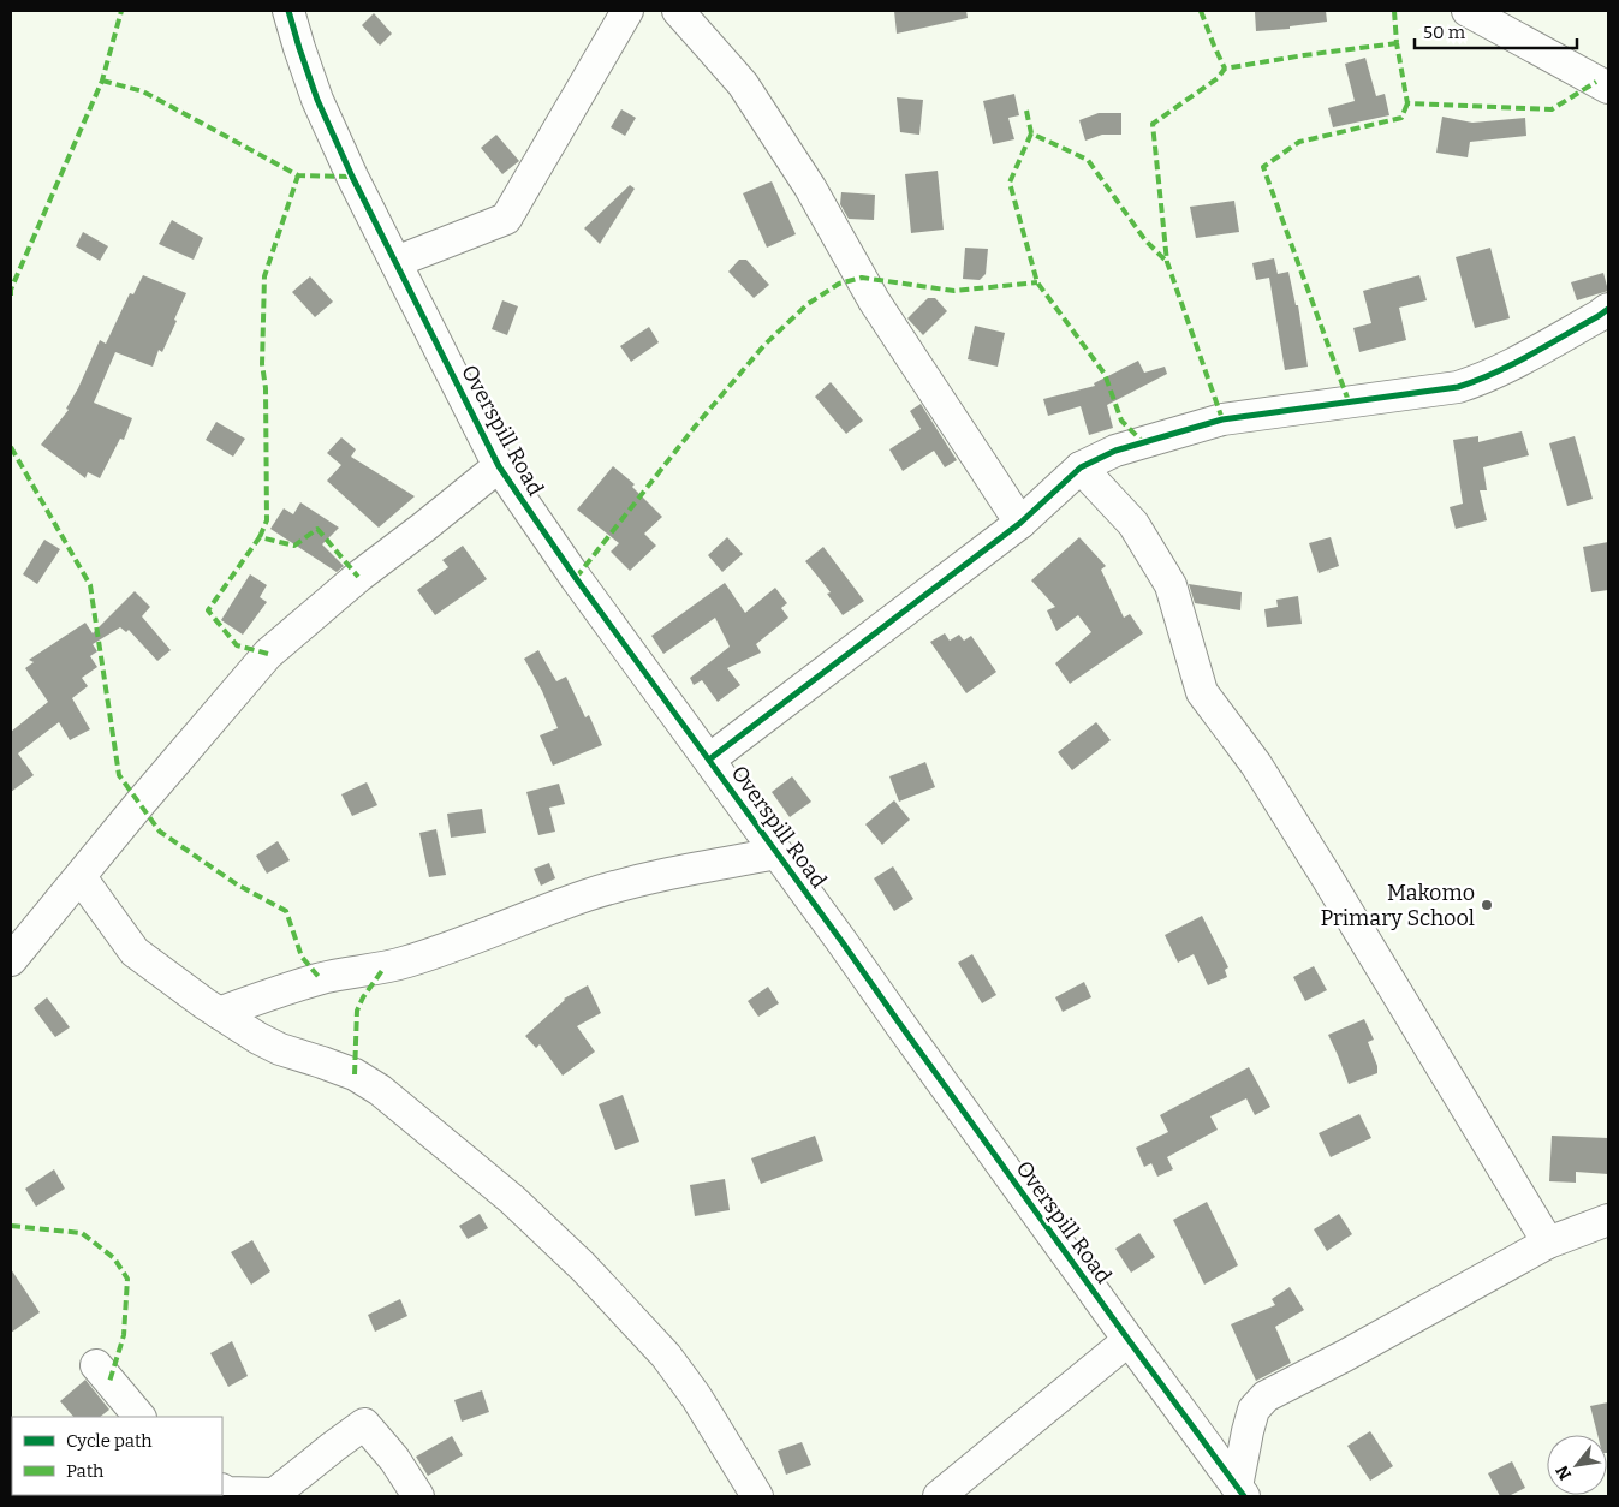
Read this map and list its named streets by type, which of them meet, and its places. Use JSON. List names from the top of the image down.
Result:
{
  "streets": {
    "street": ["Overspill Road"]
  },
  "places": ["Makomo Primary School"],
  "legend": ["Cycle path", "Path"],
  "scale_bar": "50 m",
  "north": "bottom left"
}
